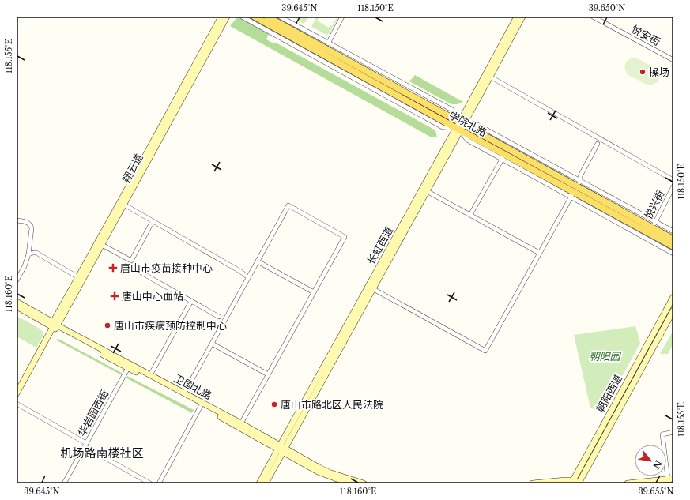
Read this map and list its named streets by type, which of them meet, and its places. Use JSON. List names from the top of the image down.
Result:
{
  "streets": {
    "main road": [
      "学院北路",
      "翔云道",
      "长虹西道",
      "卫国北路",
      "朝阳西道"
    ],
    "street": ["悦安街", "悦兴街", "华岩园西街"]
  },
  "crossings": [
    ["学院北路", "悦兴街"],
    ["学院北路", "长虹西道"],
    ["翔云道", "卫国北路"],
    ["长虹西道", "卫国北路"],
    ["卫国北路", "华岩园西街"]
  ],
  "districts": ["机场路南楼社区"],
  "parks": ["朝阳园"],
  "places": {
    "other": ["操场", "唐山市疾病预防控制中心", "唐山市路北区人民法院"],
    "health": ["唐山市疫苗接种中心", "唐山中心血站"]
  },
  "north": "bottom right",
  "coordinates": [
    "39.645°N",
    "118.150°E",
    "39.650°N",
    "118.155°E",
    "118.160°E",
    "39.655°N"
  ]
}
